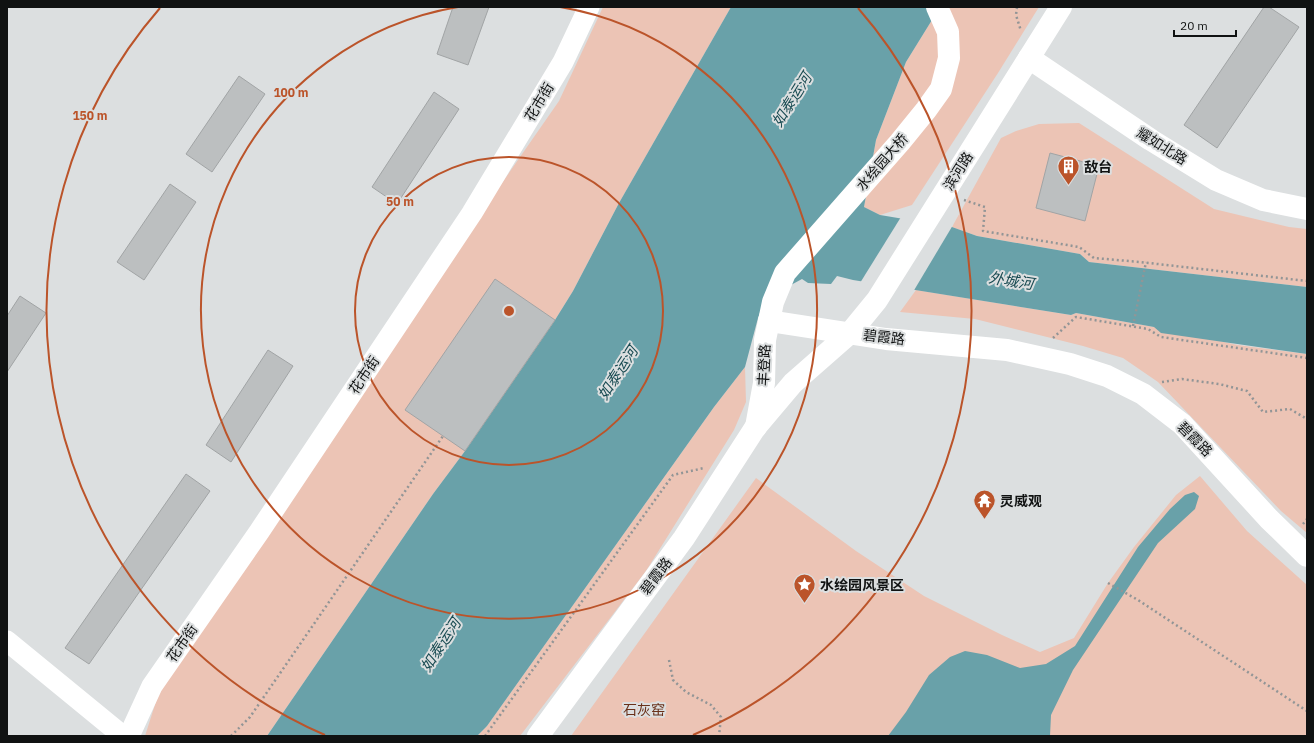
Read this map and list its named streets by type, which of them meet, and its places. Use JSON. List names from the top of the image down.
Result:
{
  "streets": {
    "street": [
      "花市街",
      "耀如北路",
      "水绘园大桥",
      "滨河路",
      "碧霞路",
      "丰登路"
    ]
  },
  "crossings": [
    ["耀如北路", "滨河路"],
    ["水绘园大桥", "丰登路"],
    ["滨河路", "碧霞路"],
    ["碧霞路", "丰登路"]
  ],
  "water": ["如泰运河", "外城河"],
  "parks": ["石灰窑"],
  "places": {
    "building": ["敌台"],
    "temple": ["灵威观"],
    "place": ["水绘园风景区"]
  },
  "scale_bar": "20 m",
  "rings": ["100 m", "150 m", "50 m"]
}
